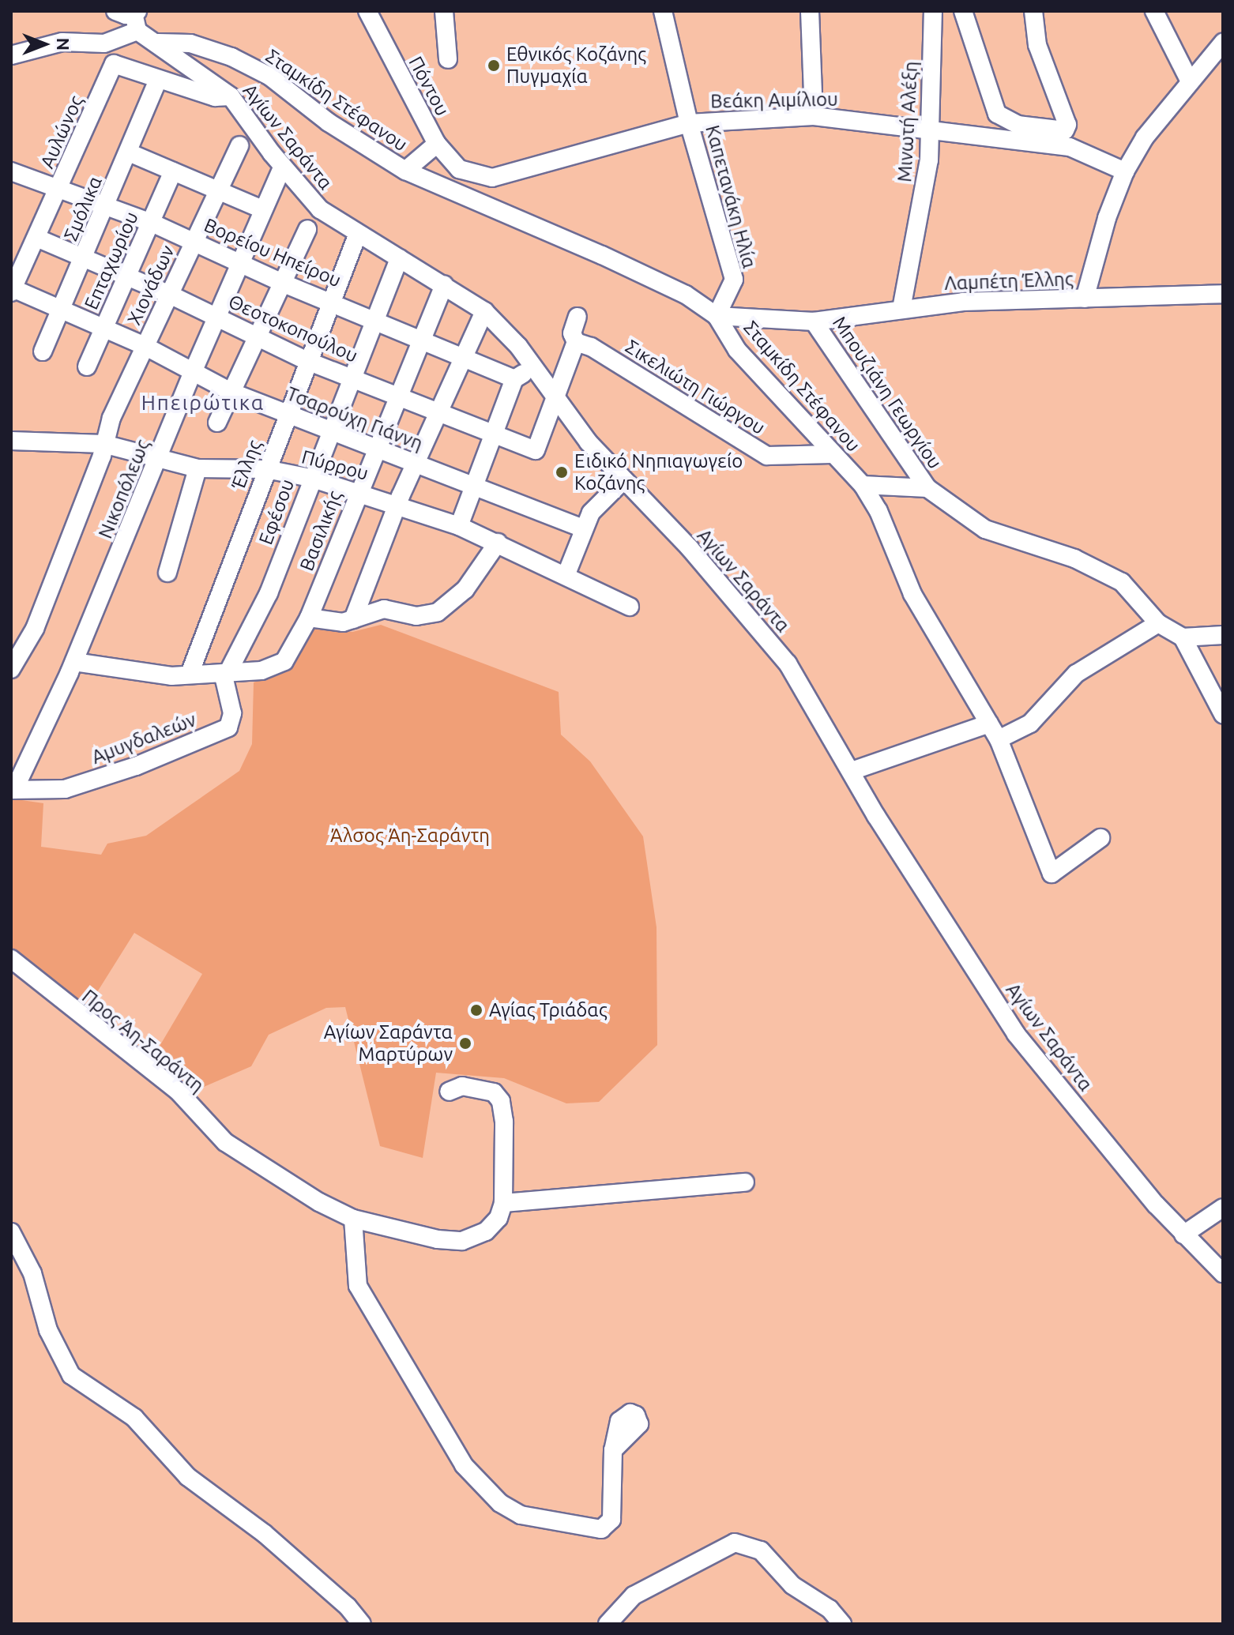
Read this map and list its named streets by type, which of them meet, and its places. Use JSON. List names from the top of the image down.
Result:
{
  "streets": {
    "street": [
      "Πόντου",
      "Σταμκίδη Στέφανου",
      "Βεάκη Αιμίλιου",
      "Μινωτή Αλέξη",
      "Αυλώνος",
      "Αγίων Σαράντα",
      "Καπετανάκη Ηλία",
      "Σμόλικα",
      "Βορείου Ηπείρου",
      "Επταχωρίου",
      "Λαμπέτη Έλλης",
      "Χιονάδων",
      "Θεοτοκοπούλου",
      "Σικελιώτη Γιώργου",
      "Μπουζιάνη Γεωργίου",
      "Τσαρούχη Γιάννη",
      "Έλλης",
      "Πύρρου",
      "Νικοπόλεως",
      "Εφέσου",
      "Βασιλικής",
      "Αμυγδαλεών",
      "Προς Άη-Σαράντη"
    ]
  },
  "crossings": [
    ["Πόντου", "Σταμκίδη Στέφανου"],
    ["Πόντου", "Βεάκη Αιμίλιου"],
    ["Σταμκίδη Στέφανου", "Αγίων Σαράντα"],
    ["Σταμκίδη Στέφανου", "Καπετανάκη Ηλία"],
    ["Σταμκίδη Στέφανου", "Λαμπέτη Έλλης"],
    ["Σταμκίδη Στέφανου", "Σικελιώτη Γιώργου"],
    ["Βεάκη Αιμίλιου", "Μινωτή Αλέξη"],
    ["Βεάκη Αιμίλιου", "Καπετανάκη Ηλία"],
    ["Βεάκη Αιμίλιου", "Λαμπέτη Έλλης"],
    ["Μινωτή Αλέξη", "Λαμπέτη Έλλης"],
    ["Αυλώνος", "Αγίων Σαράντα"],
    ["Αυλώνος", "Σμόλικα"],
    ["Αυλώνος", "Βορείου Ηπείρου"],
    ["Αυλώνος", "Θεοτοκοπούλου"],
    ["Αυλώνος", "Τσαρούχη Γιάννη"],
    ["Αγίων Σαράντα", "Θεοτοκοπούλου"],
    ["Αγίων Σαράντα", "Έλλης"],
    ["Αγίων Σαράντα", "Νικοπόλεως"],
    ["Αγίων Σαράντα", "Εφέσου"],
    ["Αγίων Σαράντα", "Βασιλικής"],
    ["Καπετανάκη Ηλία", "Λαμπέτη Έλλης"],
    ["Σμόλικα", "Βορείου Ηπείρου"],
    ["Σμόλικα", "Θεοτοκοπούλου"],
    ["Σμόλικα", "Τσαρούχη Γιάννη"],
    ["Βορείου Ηπείρου", "Επταχωρίου"],
    ["Βορείου Ηπείρου", "Χιονάδων"],
    ["Βορείου Ηπείρου", "Έλλης"],
    ["Βορείου Ηπείρου", "Νικοπόλεως"],
    ["Βορείου Ηπείρου", "Εφέσου"],
    ["Βορείου Ηπείρου", "Βασιλικής"],
    ["Επταχωρίου", "Θεοτοκοπούλου"],
    ["Επταχωρίου", "Τσαρούχη Γιάννη"],
    ["Λαμπέτη Έλλης", "Μπουζιάνη Γεωργίου"],
    ["Χιονάδων", "Θεοτοκοπούλου"],
    ["Χιονάδων", "Τσαρούχη Γιάννη"],
    ["Χιονάδων", "Πύρρου"],
    ["Θεοτοκοπούλου", "Έλλης"],
    ["Θεοτοκοπούλου", "Νικοπόλεως"],
    ["Θεοτοκοπούλου", "Εφέσου"],
    ["Θεοτοκοπούλου", "Βασιλικής"],
    ["Τσαρούχη Γιάννη", "Έλλης"],
    ["Τσαρούχη Γιάννη", "Νικοπόλεως"],
    ["Τσαρούχη Γιάννη", "Εφέσου"],
    ["Τσαρούχη Γιάννη", "Βασιλικής"],
    ["Έλλης", "Πύρρου"],
    ["Έλλης", "Βασιλικής"],
    ["Πύρρου", "Νικοπόλεως"],
    ["Πύρρου", "Εφέσου"],
    ["Πύρρου", "Βασιλικής"],
    ["Νικοπόλεως", "Βασιλικής"],
    ["Νικοπόλεως", "Αμυγδαλεών"],
    ["Εφέσου", "Βασιλικής"],
    ["Εφέσου", "Αμυγδαλεών"],
    ["Βασιλικής", "Αμυγδαλεών"]
  ],
  "districts": ["Ηπειρώτικα"],
  "parks": ["Άλσος Άη-Σαράντη"],
  "places": [
    "Εθνικός Κοζάνης Πυγμαχία",
    "Ειδικό Νηπιαγωγείο Κοζάνης",
    "Αγίας Τριάδας",
    "Αγίων Σαράντα Μαρτύρων"
  ],
  "north": "right"
}
